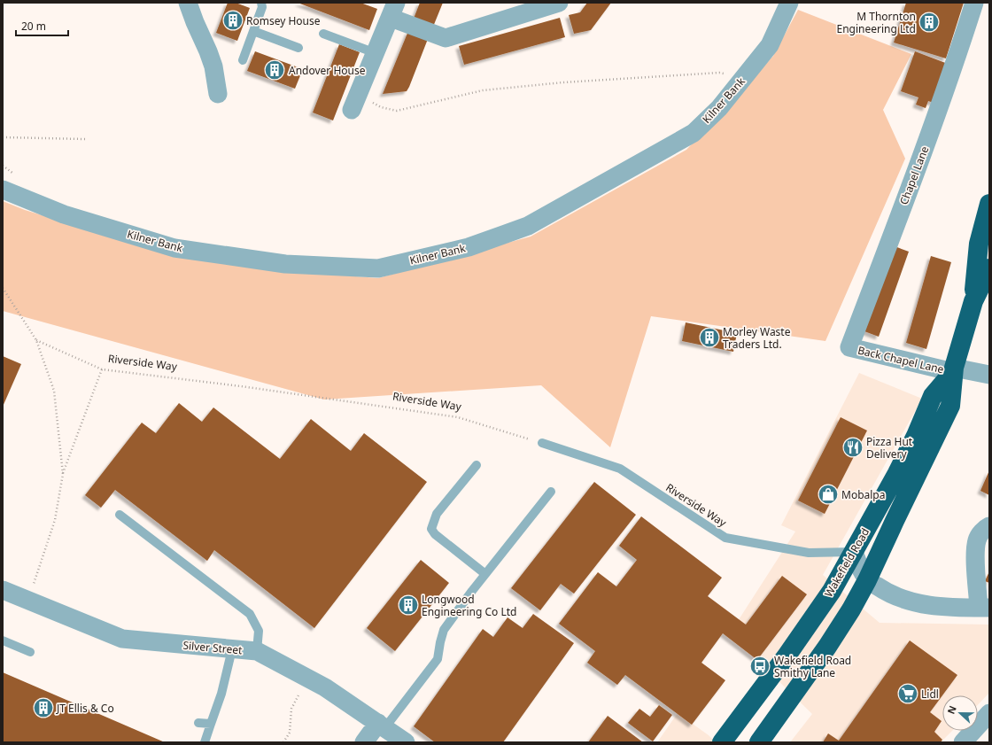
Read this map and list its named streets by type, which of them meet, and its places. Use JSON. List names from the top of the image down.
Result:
{
  "streets": {
    "highway": ["Wakefield Road"],
    "street": [
      "Kilner Bank",
      "Chapel Lane",
      "Back Chapel Lane",
      "Silver Street"
    ],
    "lane": ["Riverside Way"]
  },
  "crossings": [
    ["Chapel Lane", "Back Chapel Lane"],
    ["Back Chapel Lane", "Wakefield Road"],
    ["Riverside Way", "Wakefield Road"]
  ],
  "places": {
    "building": [
      "Romsey House",
      "M Thornton Engineering Ltd",
      "Andover House",
      "Morley Waste Traders Ltd.",
      "Longwood Engineering Co Ltd",
      "JT Ellis & Co"
    ],
    "restaurant": ["Pizza Hut Delivery"],
    "shop": ["Mobalpa"],
    "bus stop": ["Wakefield Road Smithy Lane"],
    "supermarket": ["Lidl"]
  },
  "scale_bar": "20 m",
  "north": "left"
}
